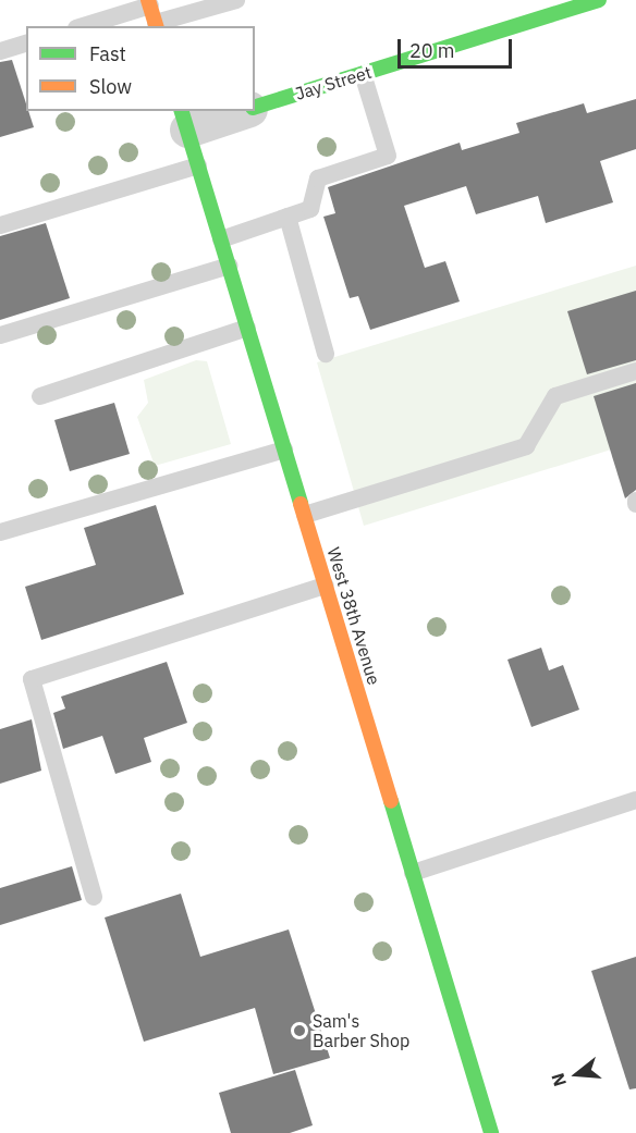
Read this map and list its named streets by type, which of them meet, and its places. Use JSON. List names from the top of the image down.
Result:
{
  "streets": {
    "main road": ["Jay Street", "West 38th Avenue"]
  },
  "crossings": [
    ["Jay Street", "West 38th Avenue"]
  ],
  "places": ["Sam's Barber Shop"],
  "legend": ["Fast", "Slow"],
  "scale_bar": "20 m",
  "north": "left"
}
